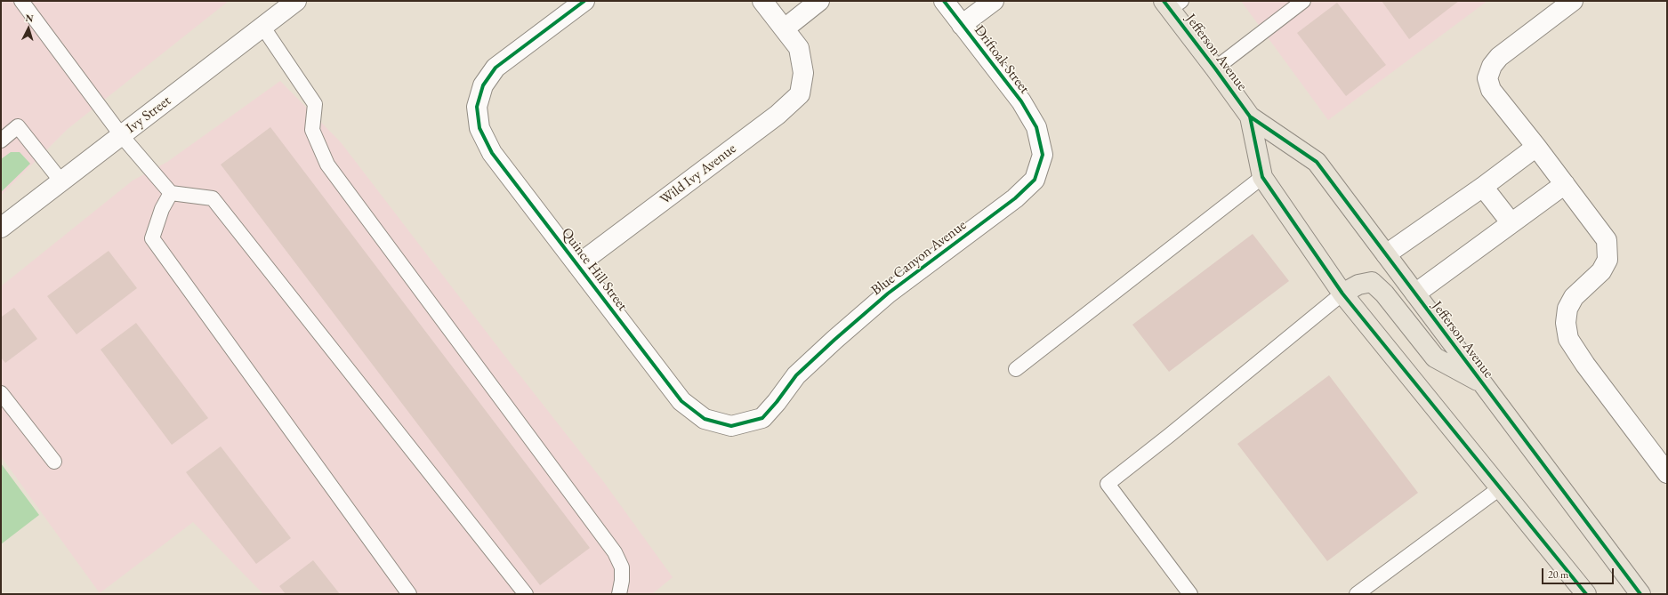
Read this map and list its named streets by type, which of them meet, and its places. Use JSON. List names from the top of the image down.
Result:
{
  "streets": {
    "main road": ["Jefferson Avenue"],
    "street": [
      "Driftoak Street",
      "Ivy Street",
      "Wild Ivy Avenue",
      "Blue Canyon Avenue",
      "Quince Hill Street"
    ]
  },
  "crossings": [
    ["Driftoak Street", "Blue Canyon Avenue"],
    ["Wild Ivy Avenue", "Quince Hill Street"],
    ["Blue Canyon Avenue", "Quince Hill Street"]
  ],
  "scale_bar": "20 m",
  "north": "top"
}
